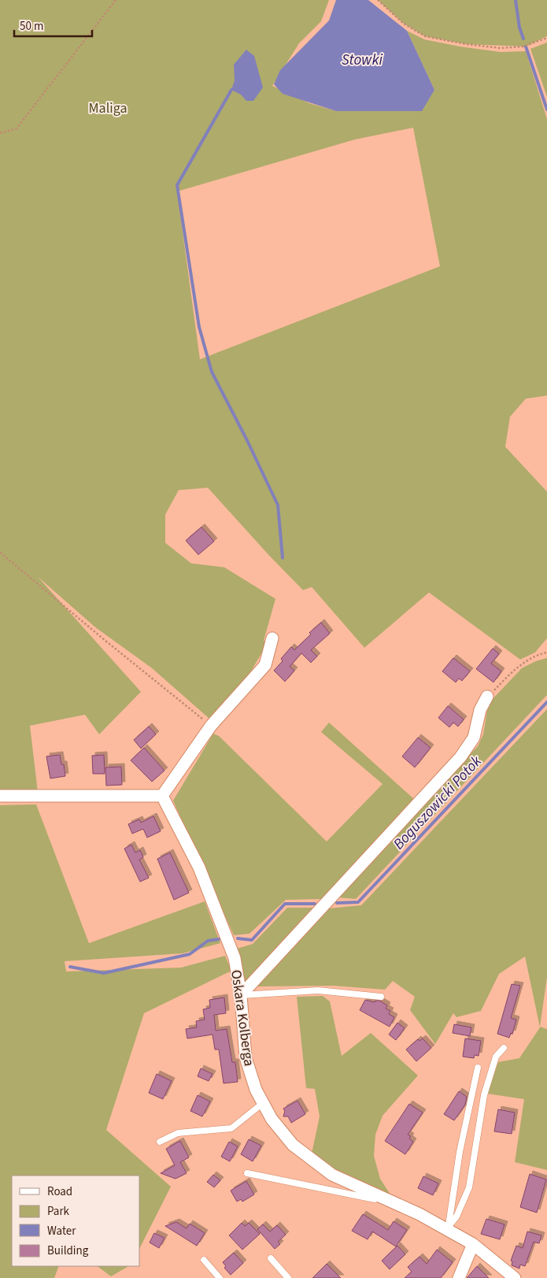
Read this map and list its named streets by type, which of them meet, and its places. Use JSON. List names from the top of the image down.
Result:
{
  "streets": {
    "street": ["Oskara Kolberga"]
  },
  "water": ["Stowki", "Boguszowicki Potok"],
  "parks": ["Maliga"],
  "legend": [
    "Road",
    "Park",
    "Water",
    "Building"
  ],
  "scale_bar": "50 m"
}
